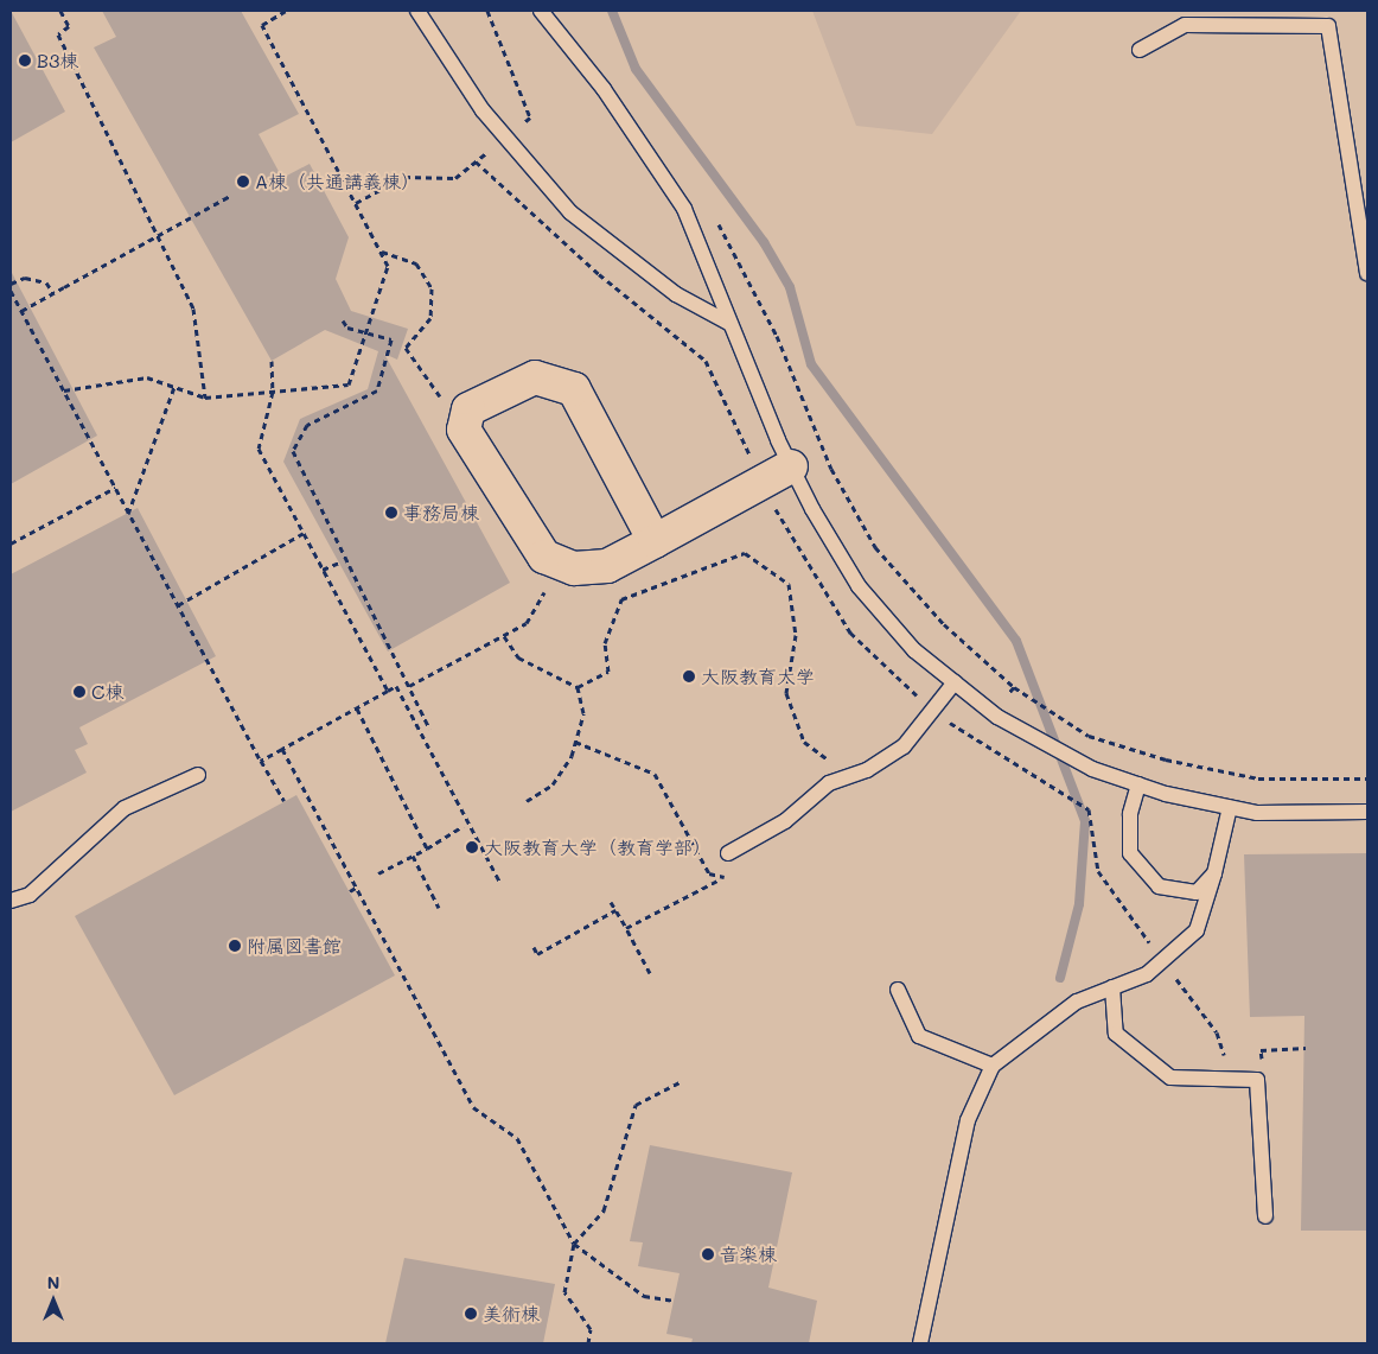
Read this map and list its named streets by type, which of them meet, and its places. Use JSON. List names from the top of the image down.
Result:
{
  "places": [
    "B3棟",
    "A棟（共通講義棟）",
    "事務局棟",
    "大阪教育大学",
    "C棟",
    "大阪教育大学（教育学部）",
    "附属図書館",
    "音楽棟",
    "美術棟"
  ],
  "north": "top"
}
